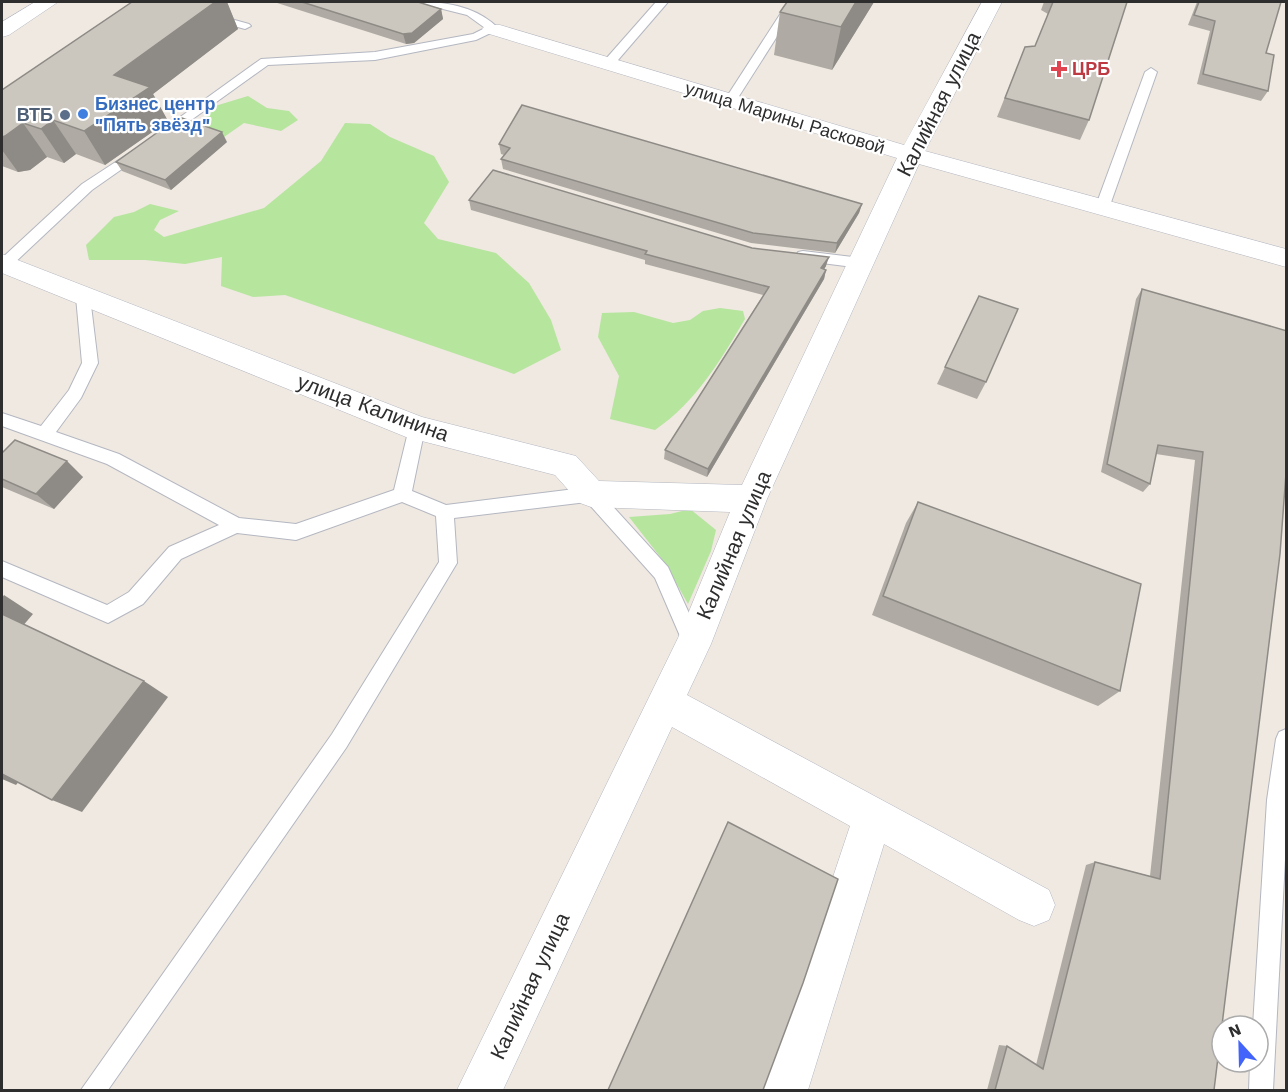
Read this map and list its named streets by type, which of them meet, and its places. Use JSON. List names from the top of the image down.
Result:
{
  "streets": {
    "street": ["Калийная улица", "улица Марины Расковой", "улица Калинина"]
  },
  "crossings": [
    ["Калийная улица", "улица Марины Расковой"]
  ],
  "places": {
    "health": ["ЦРБ"],
    "other": ["Бизнес центр \"Пять звёзд\"", "ВТБ"]
  },
  "north": "top"
}
